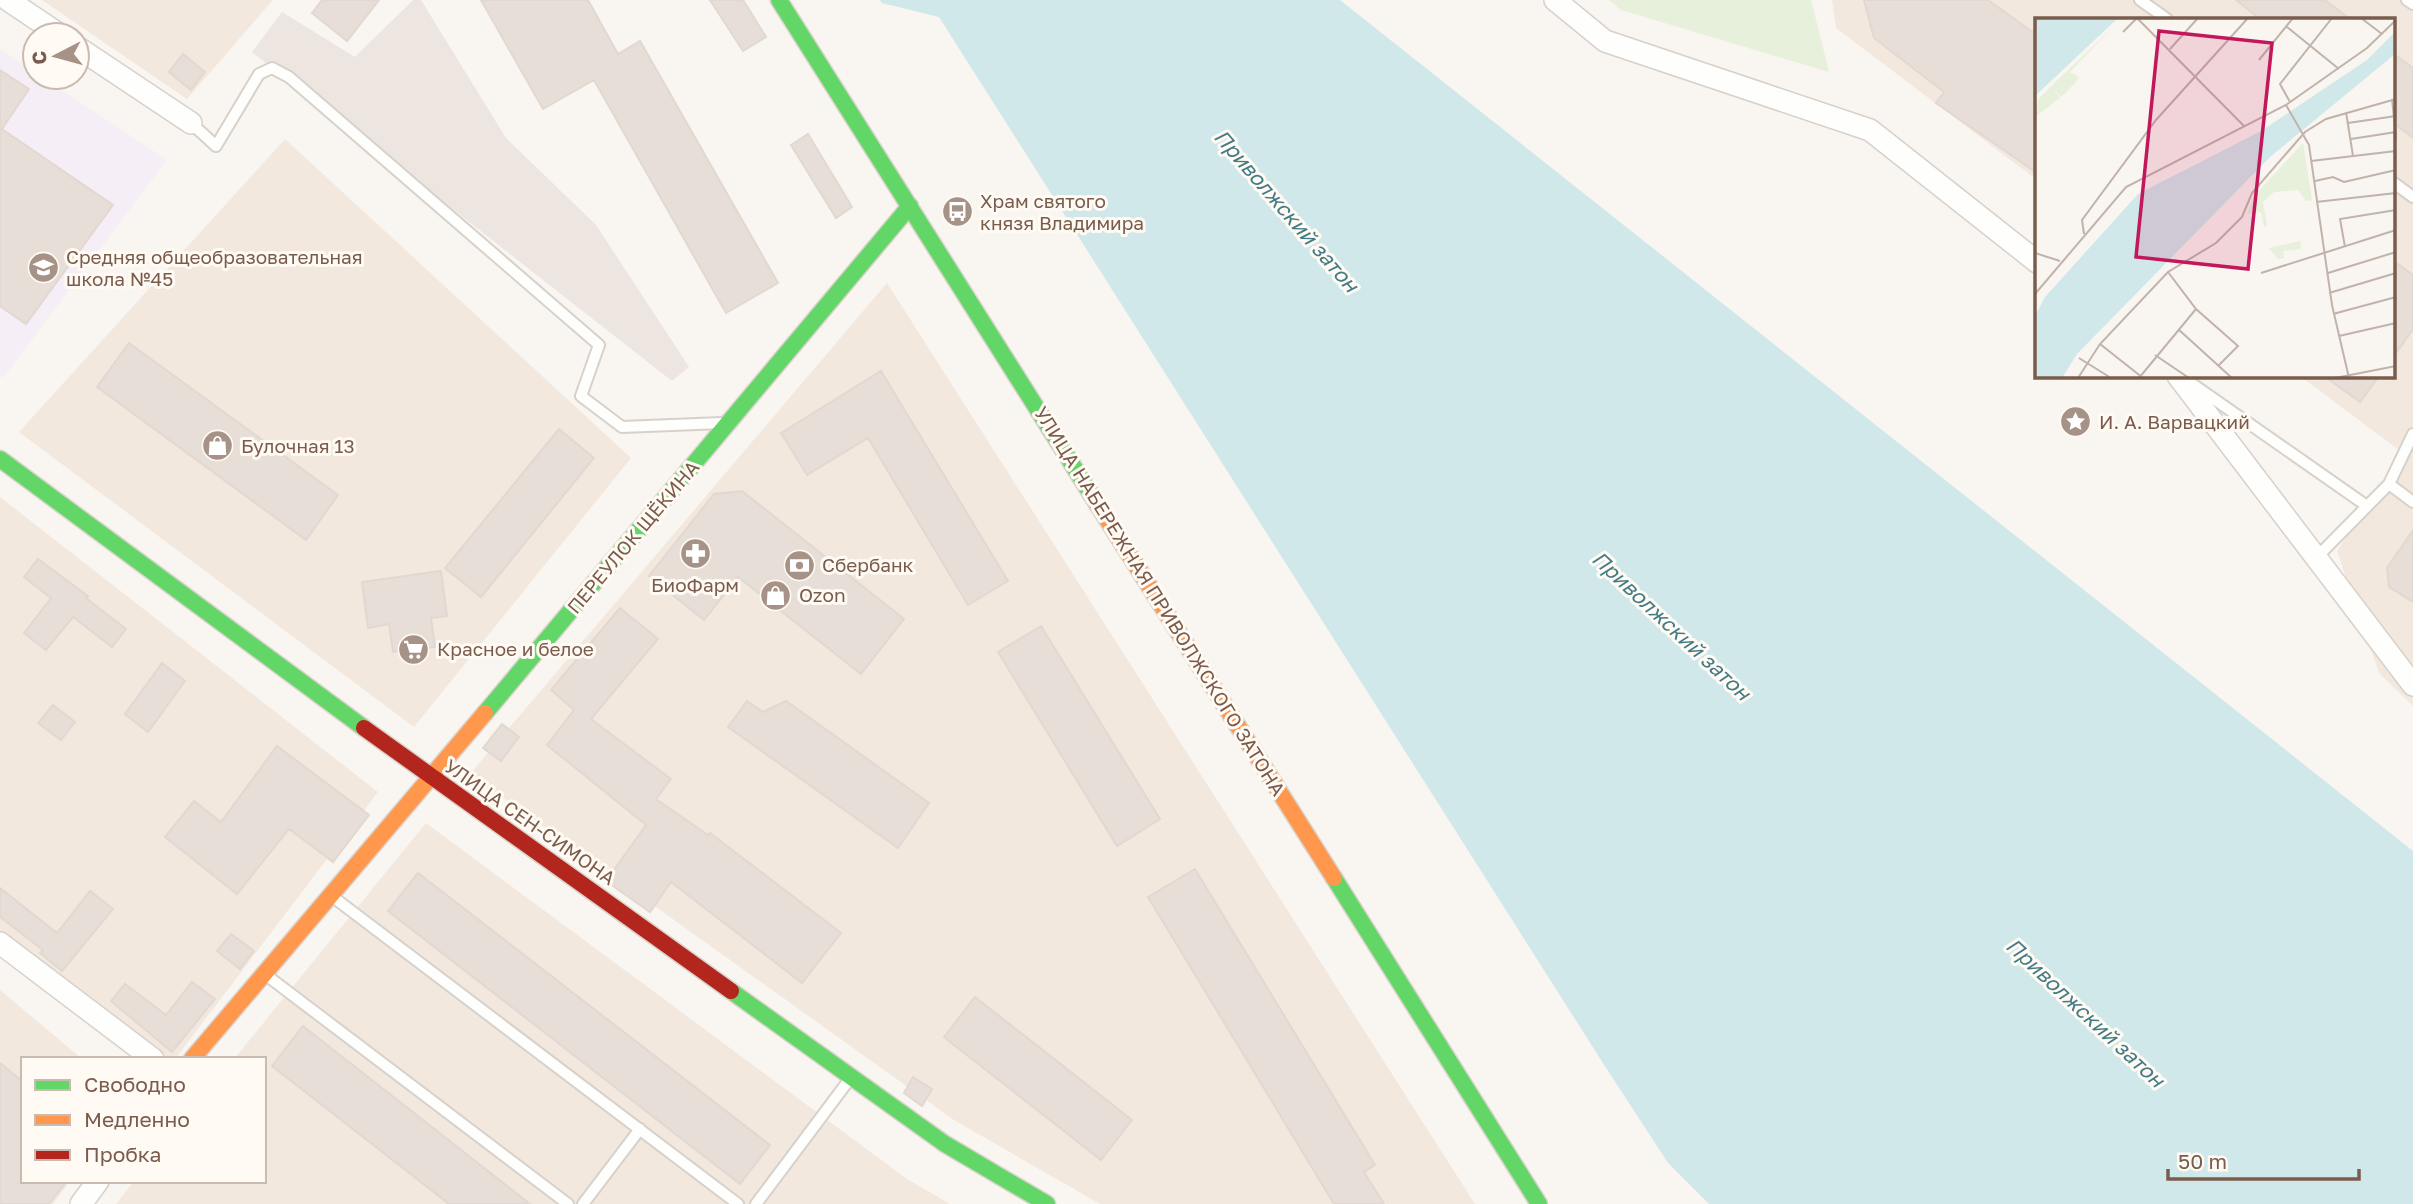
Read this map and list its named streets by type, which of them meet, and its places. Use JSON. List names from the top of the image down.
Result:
{
  "streets": {
    "street": ["ПЕРЕУЛОК ЩЁКИНА", "УЛИЦА НАБЕРЕЖНАЯ ПРИВОЛЖСКОГО ЗАТОНА", "УЛИЦА СЕН-СИМОНА"]
  },
  "crossings": [
    ["ПЕРЕУЛОК ЩЁКИНА", "УЛИЦА НАБЕРЕЖНАЯ ПРИВОЛЖСКОГО ЗАТОНА"],
    ["ПЕРЕУЛОК ЩЁКИНА", "УЛИЦА СЕН-СИМОНА"]
  ],
  "water": ["Приволжский затон"],
  "places": {
    "bus stop": ["Храм святого князя Владимира"],
    "school or university": ["Средняя общеобразовательная школа №45"],
    "place": ["И. А. Варвацкий"],
    "shop": ["Булочная 13", "Ozon"],
    "pharmacy": ["БиоФарм"],
    "bank": ["Сбербанк"],
    "supermarket": ["Красное и белое"]
  },
  "legend": ["Свободно", "Медленно", "Пробка"],
  "scale_bar": "50 m",
  "north": "left"
}
